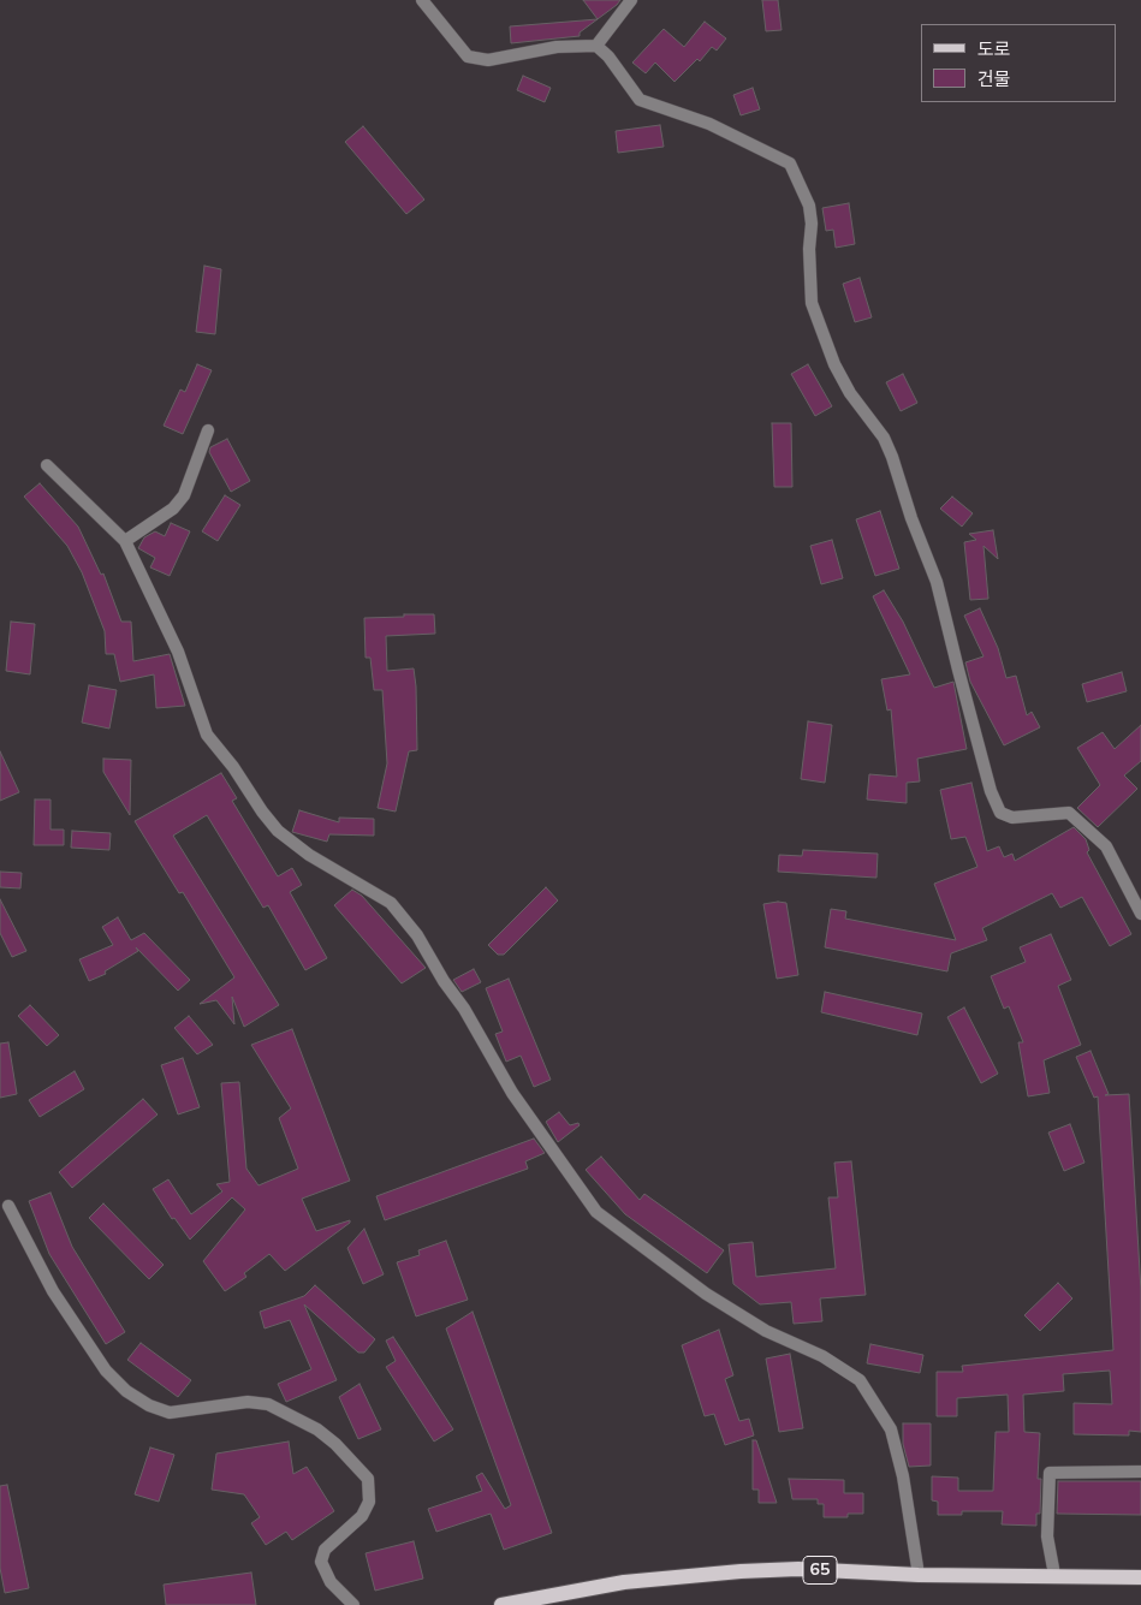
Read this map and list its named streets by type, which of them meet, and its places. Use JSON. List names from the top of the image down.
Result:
{
  "streets": {
    "main road": ["65"]
  },
  "legend": ["도로", "건물"]
}
